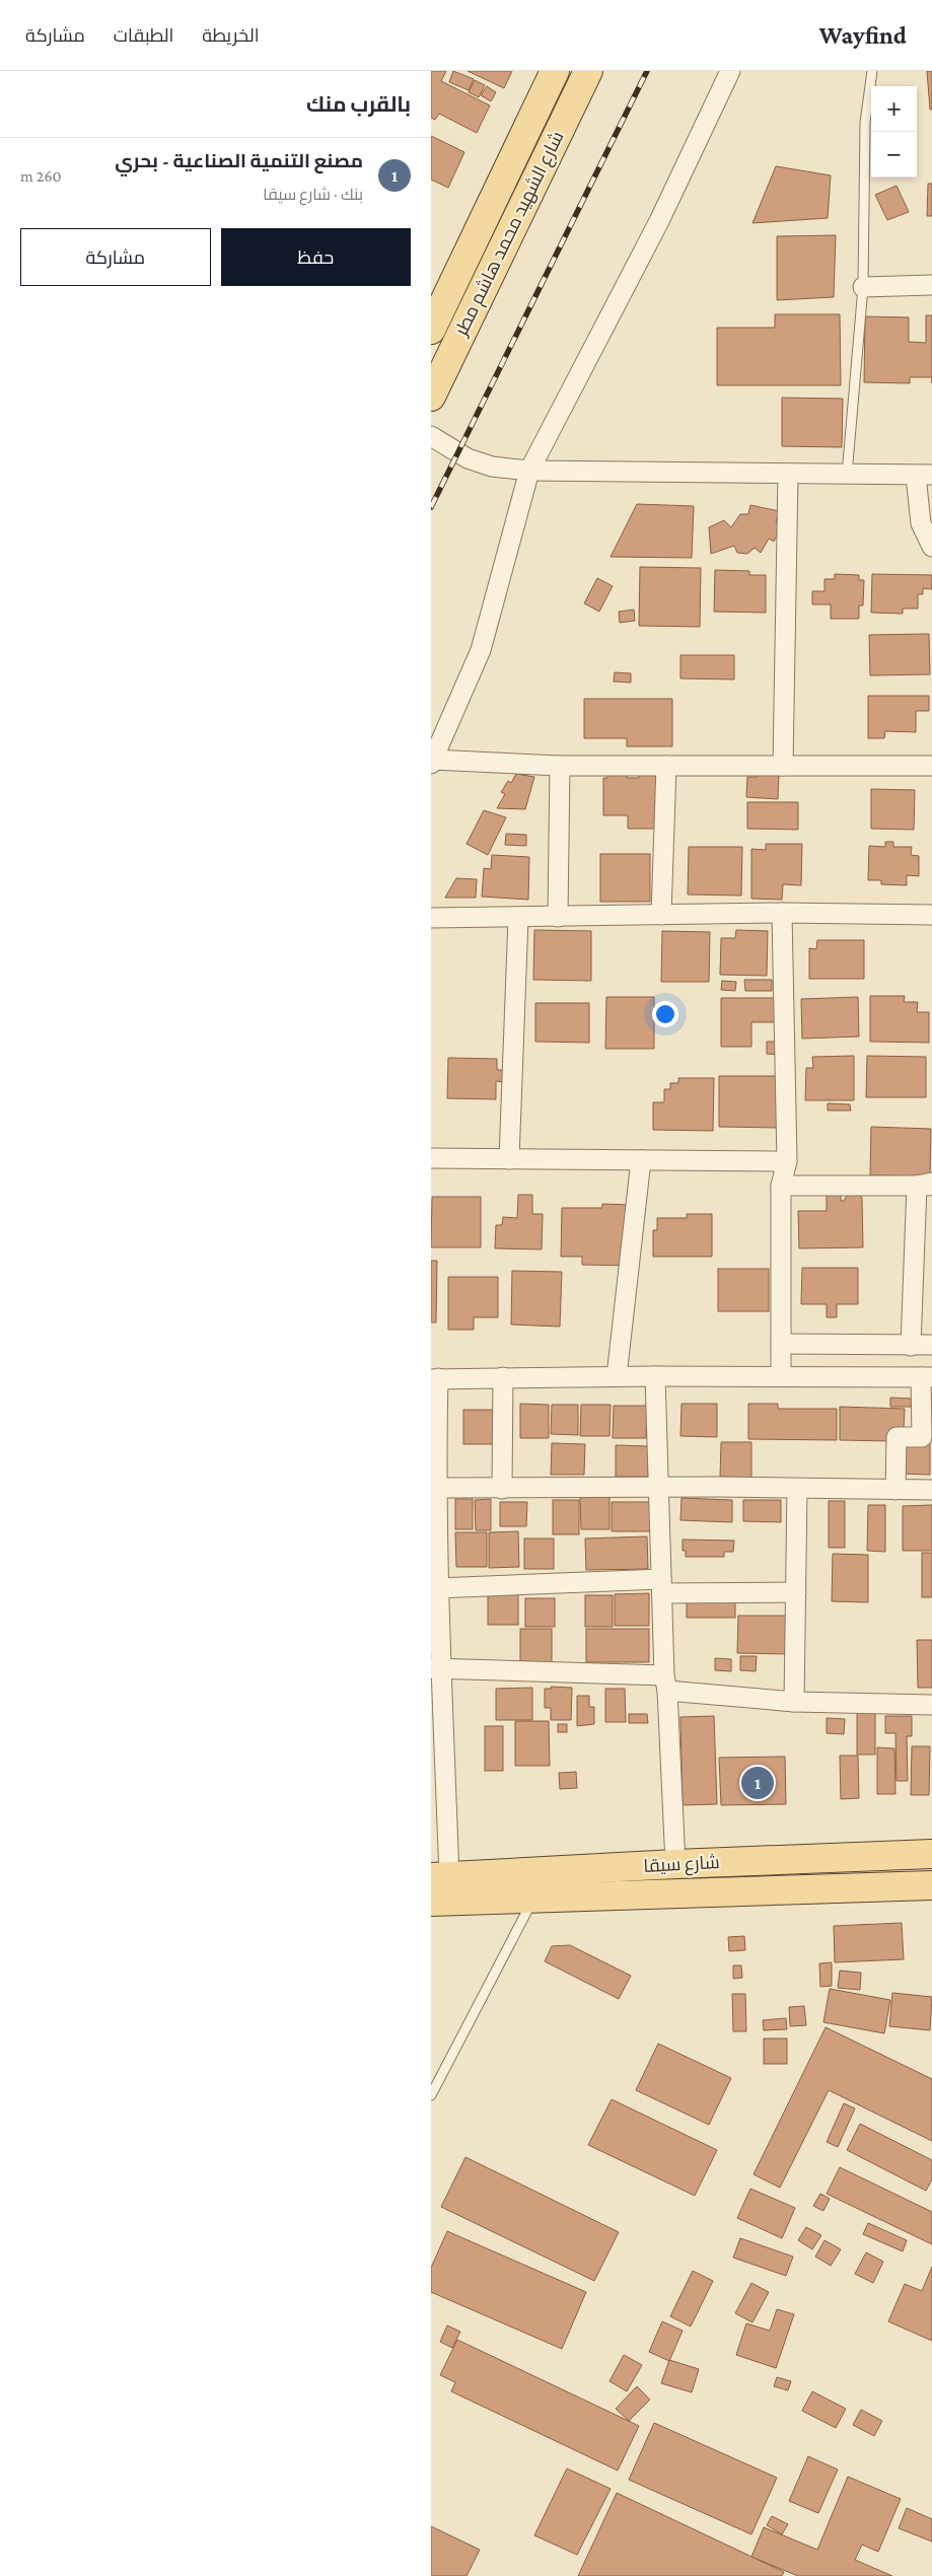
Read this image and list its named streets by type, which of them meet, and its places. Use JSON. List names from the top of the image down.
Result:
{
  "streets": {
    "main road": ["شارع الشهيد محمد هاشم مطر", "شارع سيقا"]
  },
  "page": {
    "header": "Wayfind",
    "nav": ["الخريطة", "الطبقات", "مشاركة"],
    "heading": "بالقرب منك",
    "map_buttons": ["+", "−"],
    "list": [
      {
        "mark": "1",
        "name": "مصنع التنمية الصناعية - بحري",
        "note": "بنك · شارع سيقا",
        "value": "260 m"
      }
    ],
    "buttons": ["حفظ", "مشاركة"],
    "pins": "1"
  }
}
